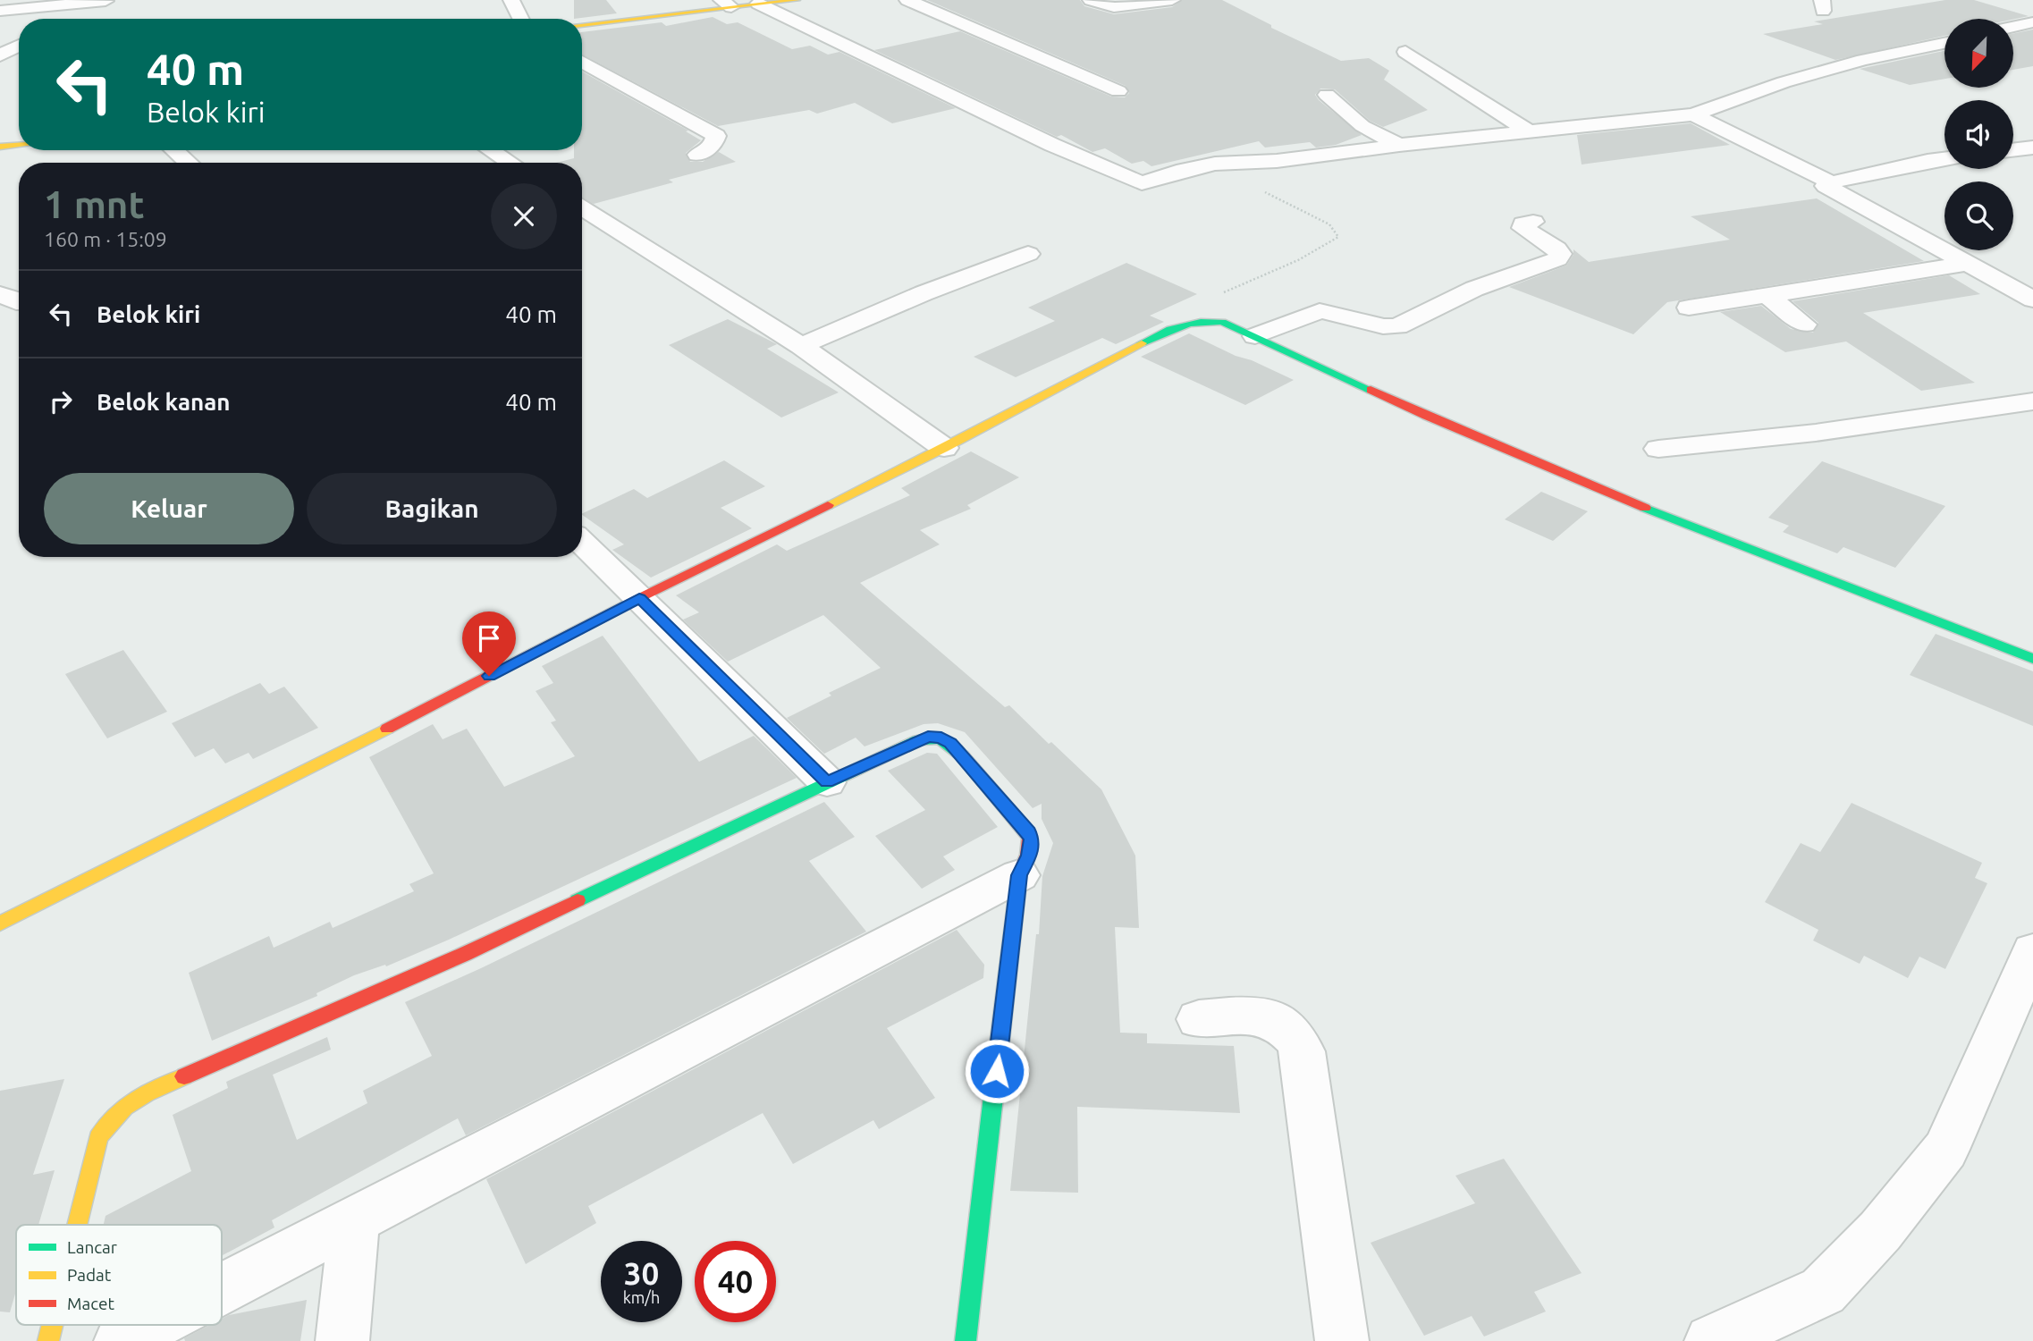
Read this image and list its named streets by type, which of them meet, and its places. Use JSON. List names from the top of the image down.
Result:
{
  "legend": ["Lancar", "Padat", "Macet"],
  "north": "bottom left",
  "page": {
    "turn": ["40 m", "Belok kiri"],
    "heading": ["1 mnt", "160 m · 15:09"],
    "list": [
      {
        "name": "Belok kiri",
        "value": "40 m"
      },
      {
        "name": "Belok kanan",
        "value": "40 m"
      }
    ],
    "buttons": ["Keluar", "Bagikan"],
    "speed": "30 km/h",
    "limit": "40"
  }
}
